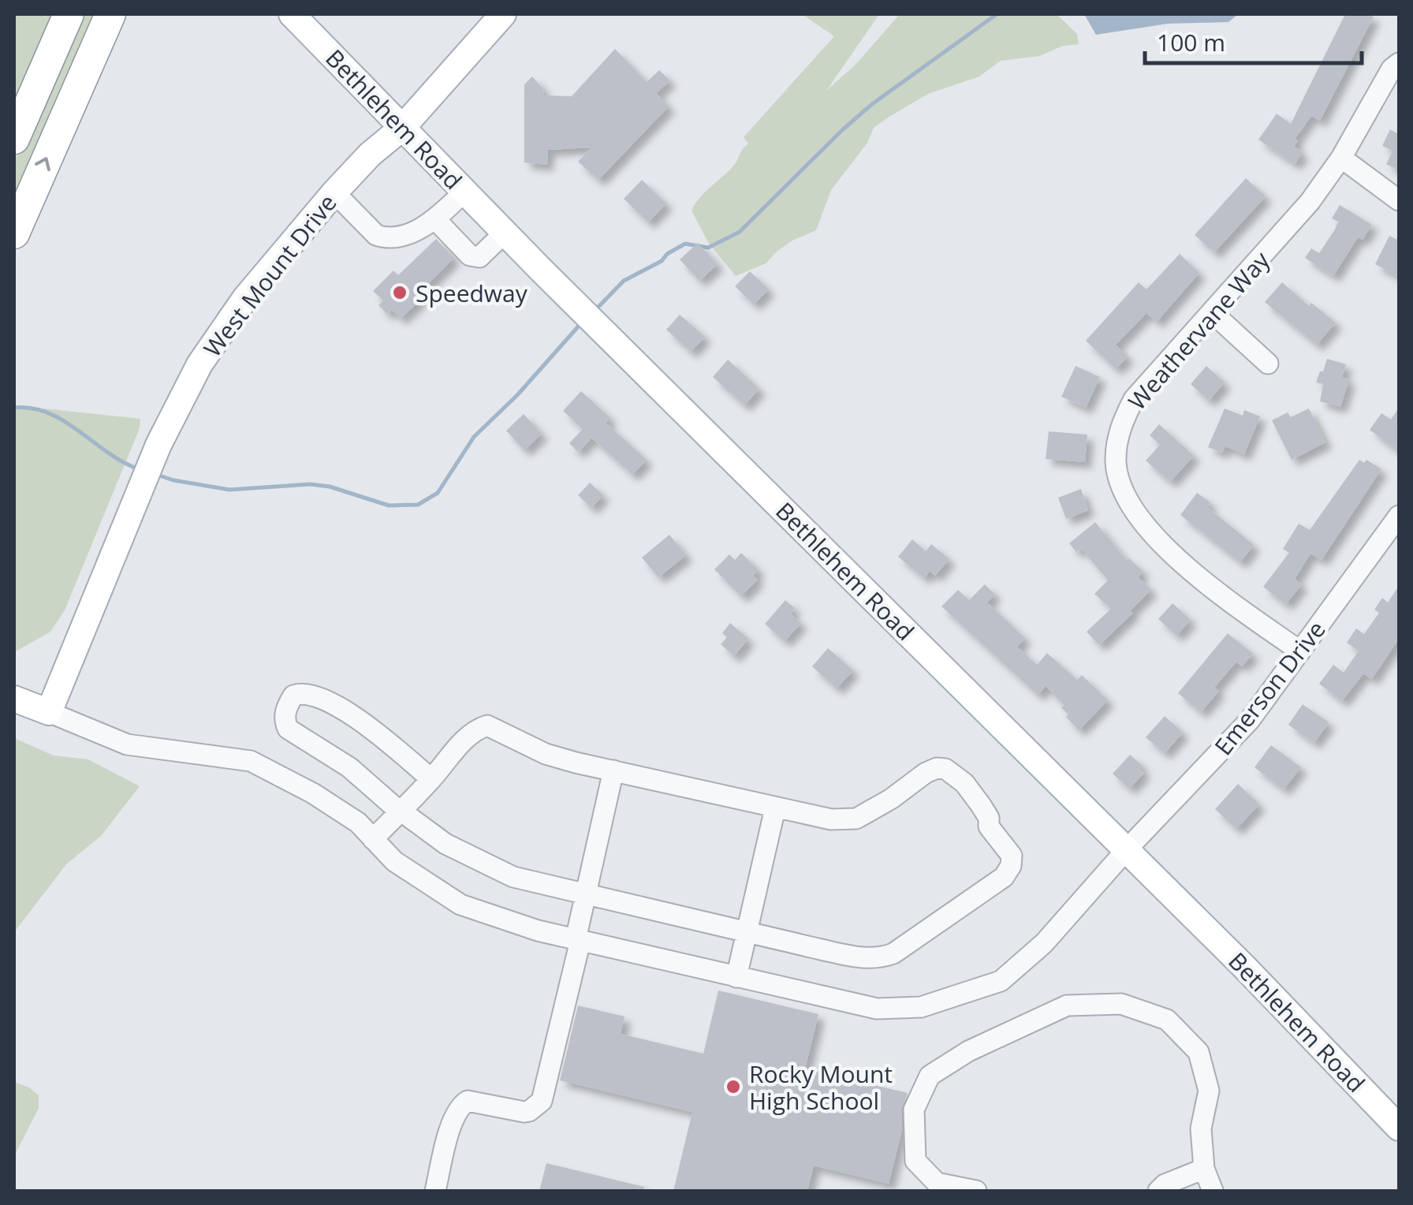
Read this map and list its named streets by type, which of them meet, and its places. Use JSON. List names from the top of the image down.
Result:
{
  "streets": {
    "main road": ["Bethlehem Road", "West Mount Drive"],
    "street": ["Weathervane Way", "Emerson Drive"]
  },
  "crossings": [
    ["Bethlehem Road", "West Mount Drive"],
    ["Bethlehem Road", "Emerson Drive"],
    ["West Mount Drive", "Emerson Drive"],
    ["Weathervane Way", "Emerson Drive"]
  ],
  "places": ["Speedway", "Rocky Mount High School"],
  "scale_bar": "100 m"
}
